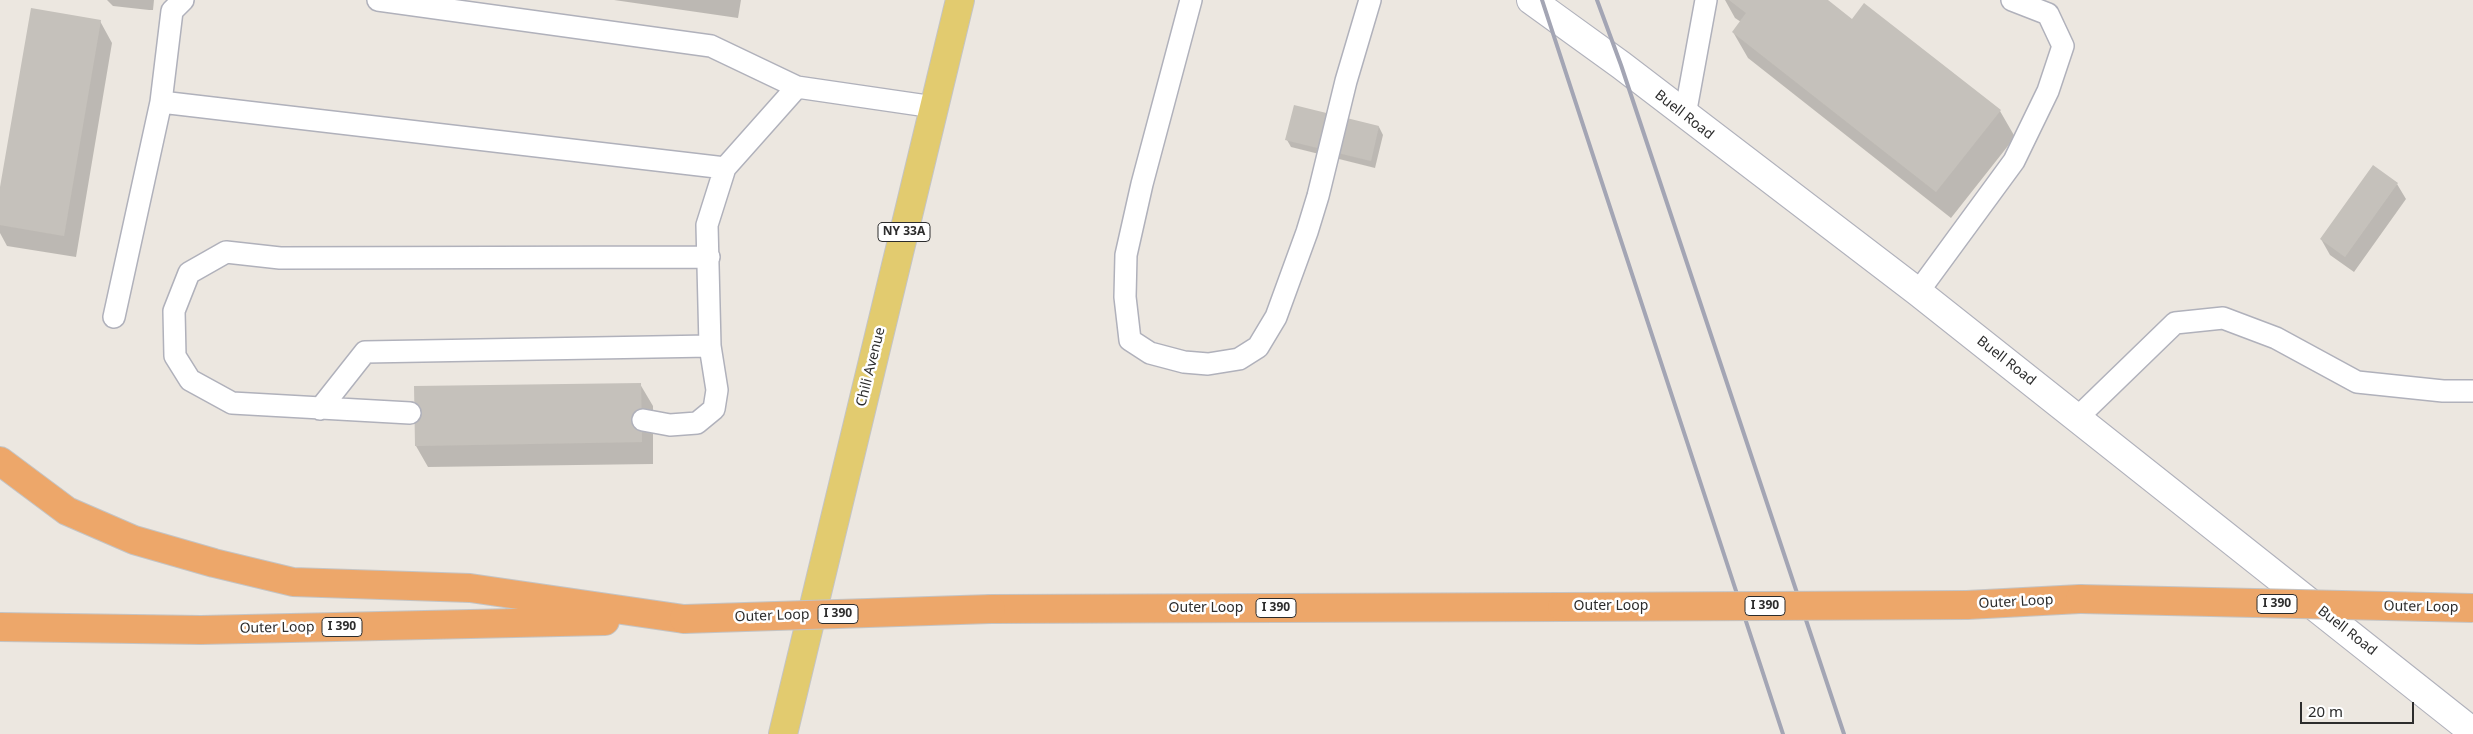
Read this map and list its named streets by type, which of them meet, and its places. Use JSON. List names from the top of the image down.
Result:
{
  "streets": {
    "highway": ["Outer Loop", "I 390"],
    "main road": ["NY 33A", "Chili Avenue"],
    "street": ["Buell Road"]
  },
  "scale_bar": "20 m"
}
